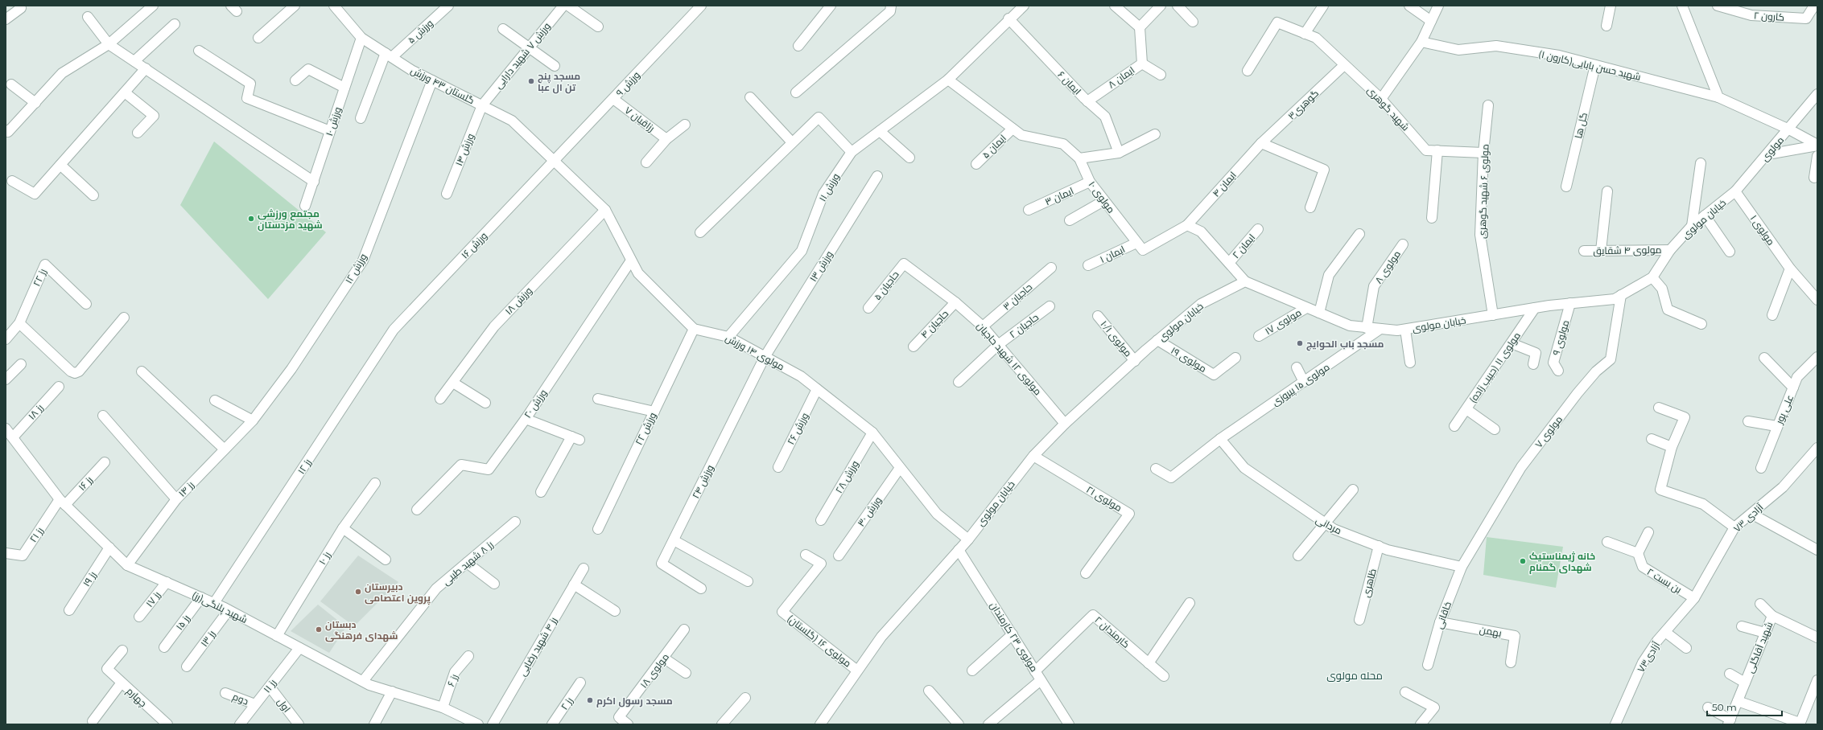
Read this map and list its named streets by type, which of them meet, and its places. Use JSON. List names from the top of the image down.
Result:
{
  "streets": {
    "street": [
      "کارون ۲",
      "ورزش ۵",
      "ورزش ۷ شهید دارایی",
      "شهید حسن بابایی(کارون ۱)",
      "ایمان ۸",
      "ایمان ۶",
      "ورزش ۹",
      "گلستان ۴۳ ورزش",
      "گوهری۳",
      "شهید گوهری",
      "رزاقیان ۷",
      "ورزش ۱۰",
      "گل ها",
      "ایمان ۵",
      "مولوی",
      "ورزش ۱۴",
      "ایمان ۴",
      "ورزش ۱۱",
      "مولوی ۶ شهید گوهری",
      "ایمان ۳",
      "مولوی ۱۰",
      "خیابان مولوی",
      "مولوی ۱",
      "ورزش ۱۶",
      "ایمان ۲",
      "مولوی ۴ شقایق",
      "ایمان ۱",
      "ورزش ۱۳",
      "مولوی ۸",
      "ورزش ۱۲",
      "رز ۲۲",
      "حاجیان ۵",
      "حاجیان ۳",
      "ورزش ۱۸",
      "مولوی ۱۷",
      "حاجیان ۴",
      "حاجیان ۲",
      "مولوی ۹",
      "مولوی ۱۰/۱",
      "مولوی ۱۴ ورزش",
      "مولوی ۱۲ شهید حاجیان",
      "مولوی ۱۹",
      "مولوی ۱۱ (حبیب زاده)",
      "مولوی ۱۵ پیروزی",
      "ورزش ۲۰",
      "علی پور",
      "رز ۱۸",
      "ورزش ۲۲",
      "ورزش ۲۶",
      "مولوی ۷",
      "رز ۱۲",
      "ورزش ۲۸",
      "ورزش ۲۴",
      "رز ۱۶",
      "رز ۱۴",
      "مولوی ۲۱",
      "ورزش ۳۰",
      "آزادی ۷۳",
      "مردانی",
      "رز ۲۱",
      "رز ۱۰",
      "رز ۸ شهید طیبی",
      "رز ۱۹",
      "بن بست ۲",
      "ظاهری",
      "رز ۱۷",
      "شهید پلنگی(رز)",
      "خاقانی",
      "رز ۱۵",
      "بهمن",
      "کارمندان ۲",
      "مولوی ۲۳ کارمندان",
      "رز ۱۳",
      "مولوی ۱۶ (گلستان)",
      "رز ۴ شهید رضایی",
      "شهید آقاگلی",
      "آزادی۷۳",
      "مولوی ۱۸",
      "رز ۶",
      "رز ۱۱",
      "چهارم",
      "دوم",
      "رز ۲",
      "اول"
    ]
  },
  "crossings": [
    ["ورزش ۵", "گلستان ۴۳ ورزش"],
    ["ورزش ۷ شهید دارایی", "گلستان ۴۳ ورزش"],
    ["ورزش ۷ شهید دارایی", "ورزش ۱۴"],
    ["شهید حسن بابایی(کارون ۱)", "گل ها"],
    ["شهید حسن بابایی(کارون ۱)", "مولوی"],
    ["ایمان ۸", "ایمان ۶"],
    ["ایمان ۶", "ورزش ۱۱"],
    ["ورزش ۹", "گلستان ۴۳ ورزش"],
    ["ورزش ۹", "رزاقیان ۷"],
    ["ورزش ۹", "ورزش ۱۶"],
    ["گلستان ۴۳ ورزش", "ورزش ۱۰"],
    ["گلستان ۴۳ ورزش", "ورزش ۱۴"],
    ["گلستان ۴۳ ورزش", "ورزش ۱۶"],
    ["گلستان ۴۳ ورزش", "ورزش ۱۲"],
    ["گوهری۳", "شهید گوهری"],
    ["گوهری۳", "ایمان ۴"],
    ["شهید گوهری", "مولوی ۶ شهید گوهری"],
    ["ایمان ۵", "مولوی ۱۰"],
    ["مولوی", "خیابان مولوی"],
    ["مولوی", "مولوی ۱"],
    ["ایمان ۴", "مولوی ۱۰"],
    ["ورزش ۱۱", "مولوی ۱۰"],
    ["ورزش ۱۱", "مولوی ۱۴ ورزش"],
    ["مولوی ۶ شهید گوهری", "خیابان مولوی"],
    ["ایمان ۳", "مولوی ۱۰"],
    ["مولوی ۱۰", "ایمان ۱"],
    ["خیابان مولوی", "مولوی ۱"],
    ["خیابان مولوی", "مولوی ۴ شقایق"],
    ["خیابان مولوی", "مولوی ۸"],
    ["خیابان مولوی", "مولوی ۱۷"],
    ["خیابان مولوی", "مولوی ۹"],
    ["خیابان مولوی", "مولوی ۱۰/۱"],
    ["خیابان مولوی", "مولوی ۱۴ ورزش"],
    ["خیابان مولوی", "مولوی ۱۲ شهید حاجیان"],
    ["خیابان مولوی", "مولوی ۱۹"],
    ["خیابان مولوی", "مولوی ۱۱ (حبیب زاده)"],
    ["خیابان مولوی", "مولوی ۱۵ پیروزی"],
    ["خیابان مولوی", "مولوی ۷"],
    ["خیابان مولوی", "مولوی ۲۱"],
    ["خیابان مولوی", "مولوی ۲۳ کارمندان"],
    ["خیابان مولوی", "مولوی ۱۶ (گلستان)"],
    ["ورزش ۱۶", "رز ۱۲"],
    ["ورزش ۱۳", "مولوی ۱۴ ورزش"],
    ["ورزش ۱۳", "ورزش ۲۴"],
    ["ورزش ۱۲", "رز ۱۴"],
    ["حاجیان ۵", "مولوی ۱۲ شهید حاجیان"],
    ["حاجیان ۳", "مولوی ۱۲ شهید حاجیان"],
    ["حاجیان ۴", "مولوی ۱۲ شهید حاجیان"],
    ["حاجیان ۲", "مولوی ۱۲ شهید حاجیان"],
    ["مولوی ۱۴ ورزش", "ورزش ۲۲"],
    ["مولوی ۱۴ ورزش", "ورزش ۲۶"],
    ["مولوی ۱۴ ورزش", "ورزش ۲۸"],
    ["مولوی ۱۴ ورزش", "ورزش ۲۴"],
    ["مولوی ۱۴ ورزش", "ورزش ۳۰"],
    ["مولوی ۱۵ پیروزی", "مردانی"],
    ["رز ۱۸", "شهید پلنگی(رز)"],
    ["مولوی ۷", "مردانی"],
    ["مولوی ۷", "خاقانی"],
    ["رز ۱۲", "شهید پلنگی(رز)"],
    ["رز ۱۶", "رز ۲۱"],
    ["رز ۱۶", "شهید پلنگی(رز)"],
    ["رز ۱۴", "شهید پلنگی(رز)"],
    ["آزادی ۷۳", "بن بست ۲"],
    ["آزادی ۷۳", "آزادی۷۳"],
    ["مردانی", "ظاهری"],
    ["مردانی", "خاقانی"],
    ["رز ۲۱", "شهید پلنگی(رز)"],
    ["رز ۱۰", "شهید پلنگی(رز)"],
    ["رز ۸ شهید طیبی", "شهید پلنگی(رز)"],
    ["رز ۱۹", "شهید پلنگی(رز)"],
    ["بن بست ۲", "آزادی۷۳"],
    ["رز ۱۷", "شهید پلنگی(رز)"],
    ["شهید پلنگی(رز)", "رز ۱۵"],
    ["شهید پلنگی(رز)", "رز ۱۳"],
    ["شهید پلنگی(رز)", "رز ۶"],
    ["شهید پلنگی(رز)", "رز ۱۱"],
    ["خاقانی", "بهمن"],
    ["کارمندان ۲", "مولوی ۲۳ کارمندان"],
    ["رز ۱۱", "دوم"],
    ["رز ۱۱", "اول"]
  ],
  "districts": ["محله مولوی"],
  "places": [
    "مسجد پنج تن ال عبا",
    "مجتمع ورزشی شهید مزدستان",
    "مسجد باب الحوایج",
    "خانه ژیمناستیک شهدای گمنام",
    "دبیرستان پروین اعتصامی",
    "دبستان شهدای فرهنگی",
    "مسجد رسول اکرم"
  ],
  "scale_bar": "50 m"
}
